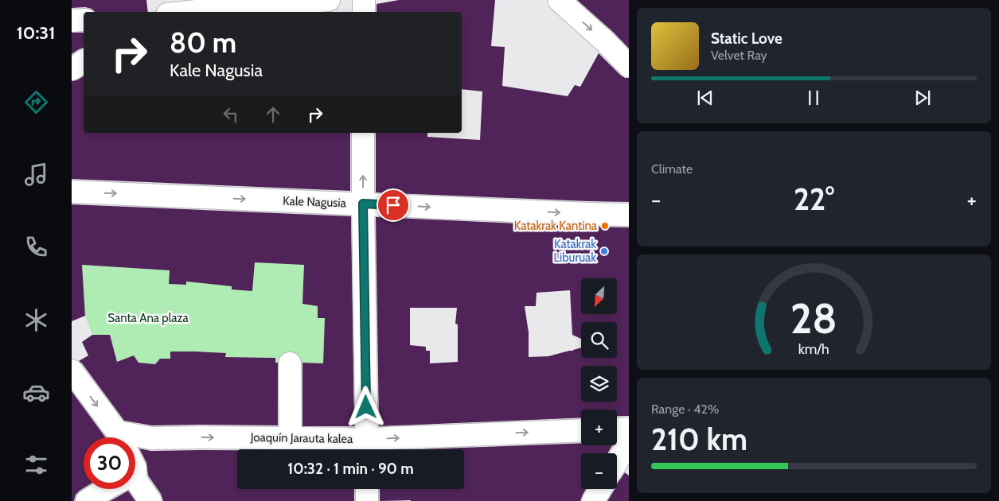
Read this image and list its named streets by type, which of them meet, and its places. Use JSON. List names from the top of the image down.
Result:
{
  "streets": {
    "street": ["Kale Nagusia", "Joaquín Jarauta kalea"]
  },
  "one_way": ["Kale Nagusia", "Joaquín Jarauta kalea"],
  "parks": ["Santa Ana plaza"],
  "places": ["Katakrak Kantina", "Katakrak Liburuak"],
  "north": "bottom left",
  "page": {
    "tabs": "10:31",
    "turn": ["80 m", "Kale Nagusia"],
    "song": ["Static Love", "Velvet Ray"],
    "tile": [
      "Climate",
      ["Range · 42%", "210 km"]
    ],
    "heat": ["−", "22°", "+"],
    "map_buttons": ["+", "−"],
    "limit": "30",
    "trip": "10:32 · 1 min · 90 m",
    "gauge": ["28", "km/h"]
  }
}
